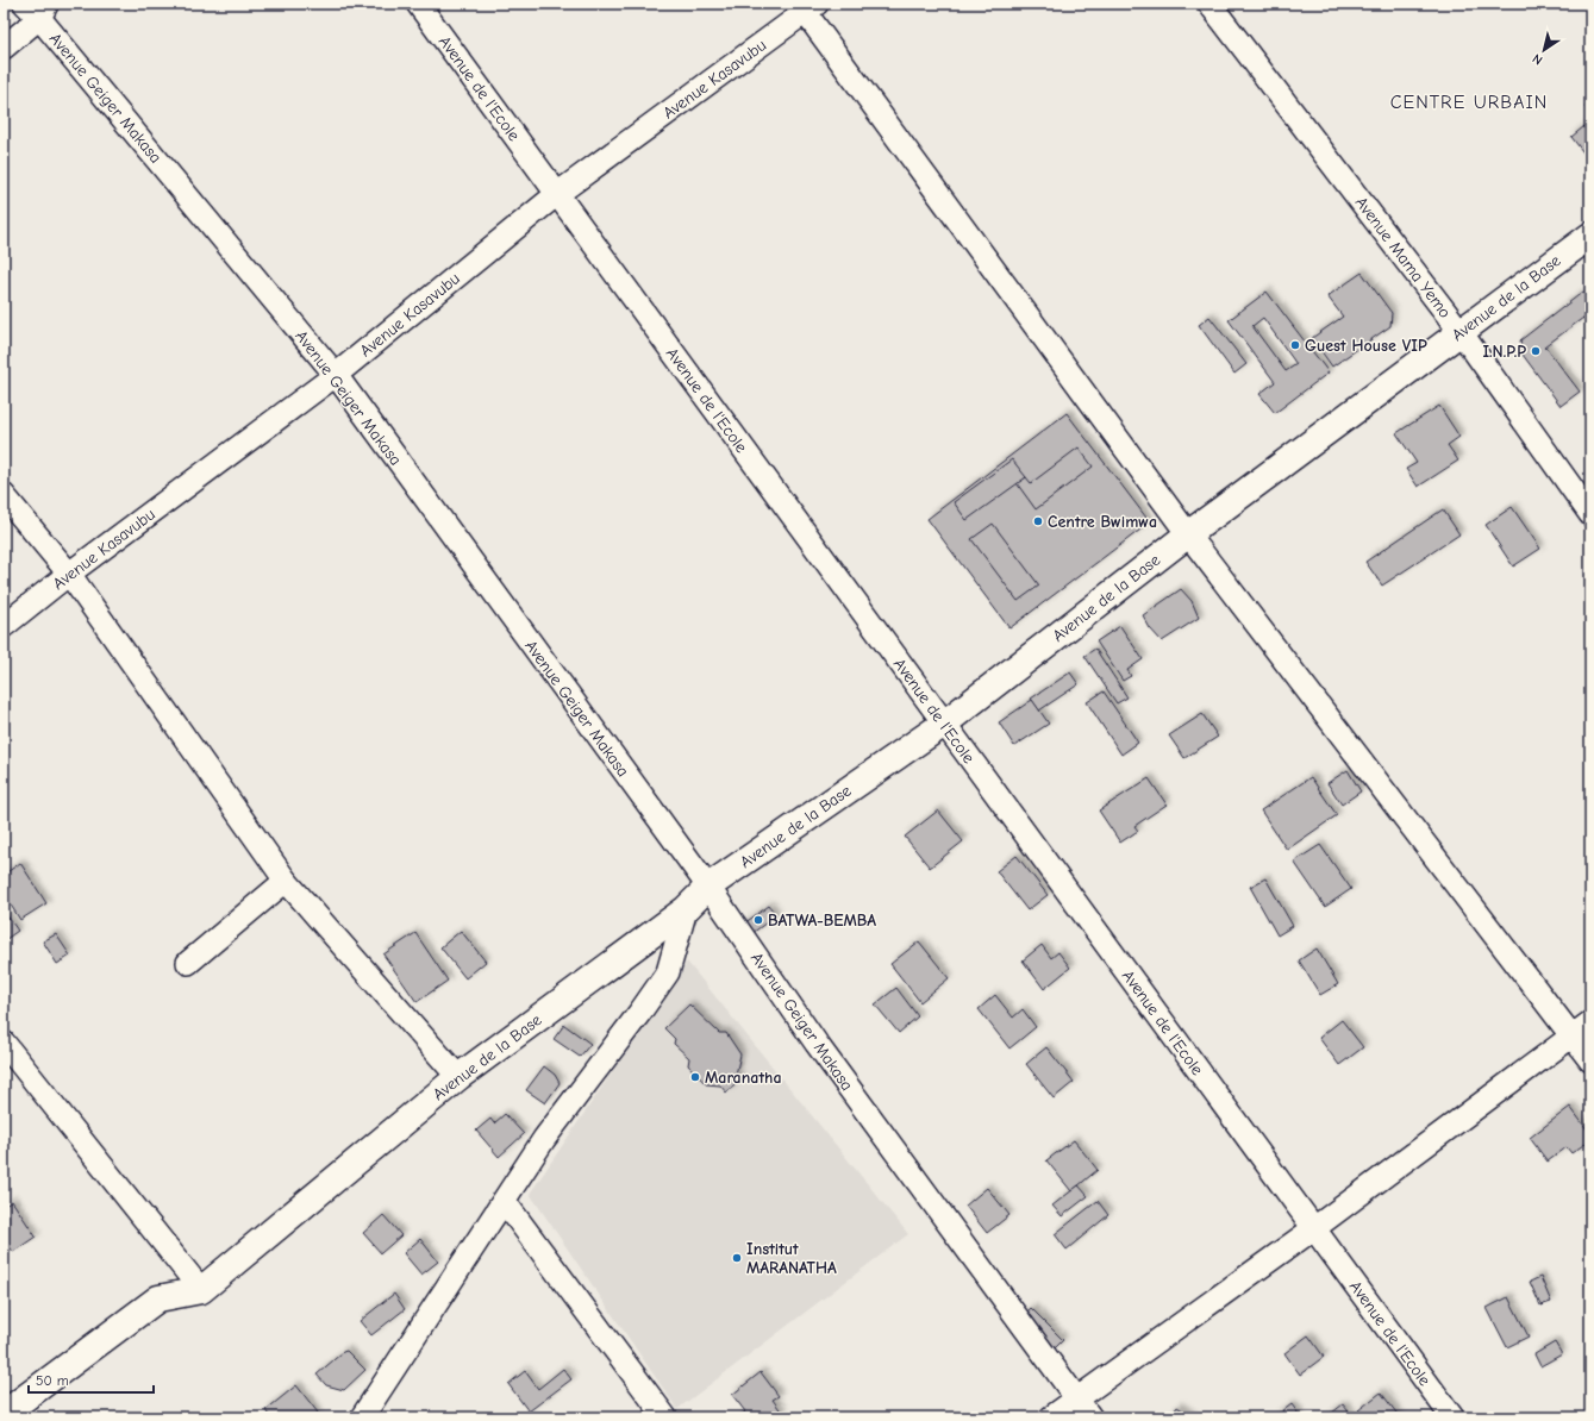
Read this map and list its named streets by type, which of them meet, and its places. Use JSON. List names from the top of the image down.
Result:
{
  "streets": {
    "main road": ["Avenue de la Base"],
    "street": [
      "Avenue Kasavubu",
      "Avenue de l'Ecole",
      "Avenue Geiger Makasa",
      "Avenue Mama Yemo"
    ]
  },
  "crossings": [
    ["Avenue Kasavubu", "Avenue de l'Ecole"],
    ["Avenue Kasavubu", "Avenue Geiger Makasa"],
    ["Avenue de l'Ecole", "Avenue de la Base"],
    ["Avenue Geiger Makasa", "Avenue de la Base"],
    ["Avenue Mama Yemo", "Avenue de la Base"]
  ],
  "districts": ["CENTRE URBAIN"],
  "places": [
    "Guest House VIP",
    "I.N.P.P",
    "Centre Bwimwa",
    "BATWA-BEMBA",
    "Maranatha",
    "Institut MARANATHA"
  ],
  "scale_bar": "50 m",
  "north": "bottom left"
}
